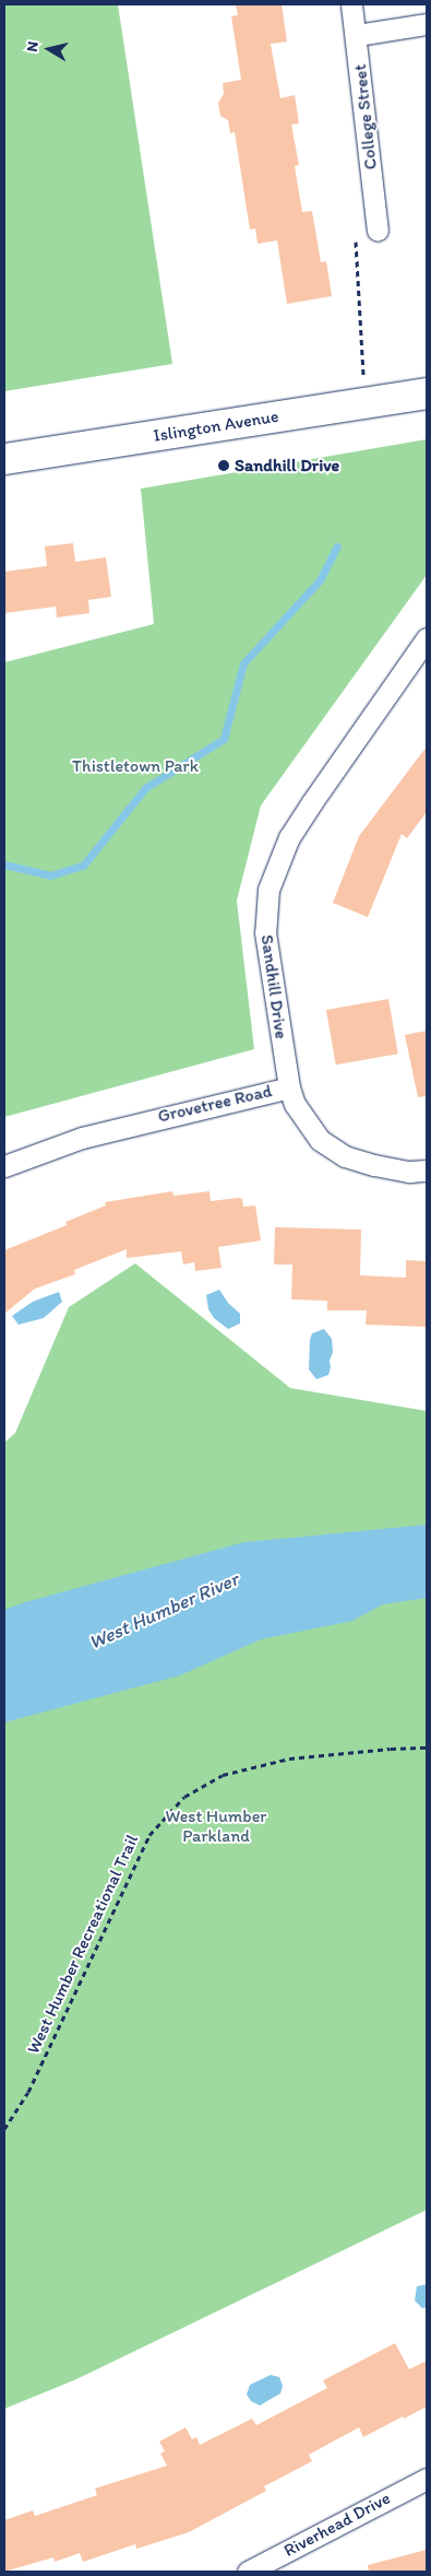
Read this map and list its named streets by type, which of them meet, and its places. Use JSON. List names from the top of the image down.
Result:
{
  "streets": {
    "main road": ["Islington Avenue"],
    "street": [
      "College Street",
      "Sandhill Drive",
      "Grovetree Road",
      "Riverhead Drive"
    ],
    "path": ["West Humber Recreational Trail"]
  },
  "crossings": [
    ["Sandhill Drive", "Grovetree Road"]
  ],
  "water": ["West Humber River"],
  "parks": ["Thistletown Park", "West Humber Parkland"],
  "places": ["Sandhill Drive"],
  "north": "left"
}
